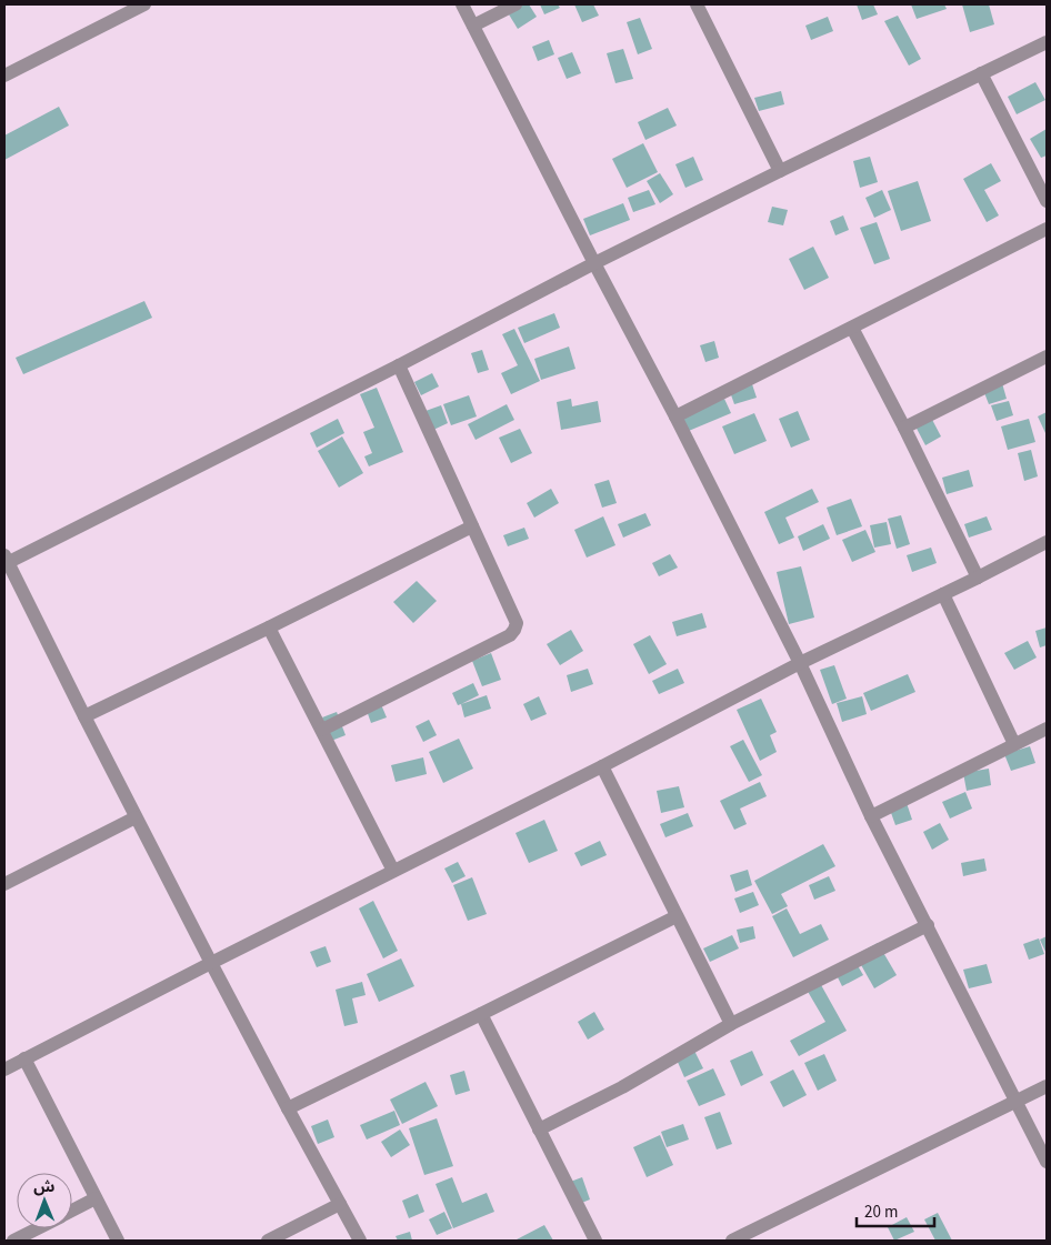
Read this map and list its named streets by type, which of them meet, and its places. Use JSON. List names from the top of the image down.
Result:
{
  "scale_bar": "20 m",
  "north": "top"
}
